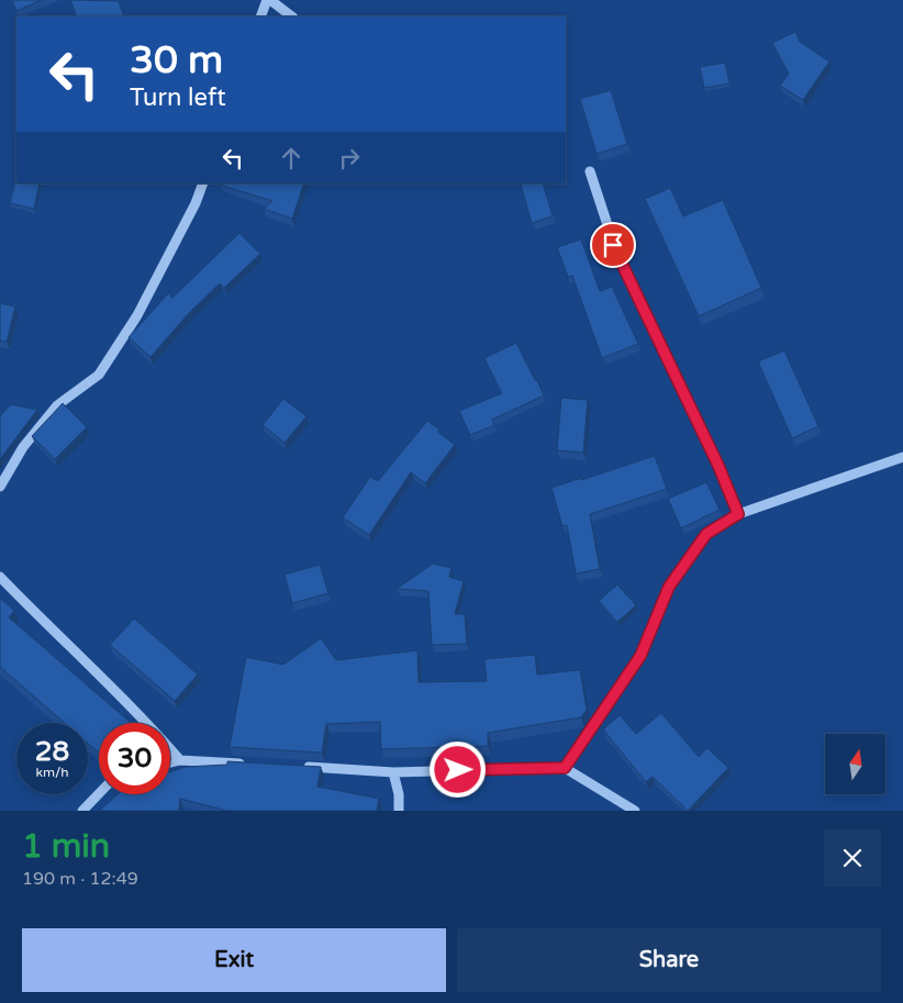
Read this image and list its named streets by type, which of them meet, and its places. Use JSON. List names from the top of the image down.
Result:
{
  "north": "top",
  "page": {
    "turn": ["30 m", "Turn left"],
    "speed": "28 km/h",
    "limit": "30",
    "heading": ["1 min", "190 m · 12:49"],
    "buttons": ["Exit", "Share"]
  }
}
